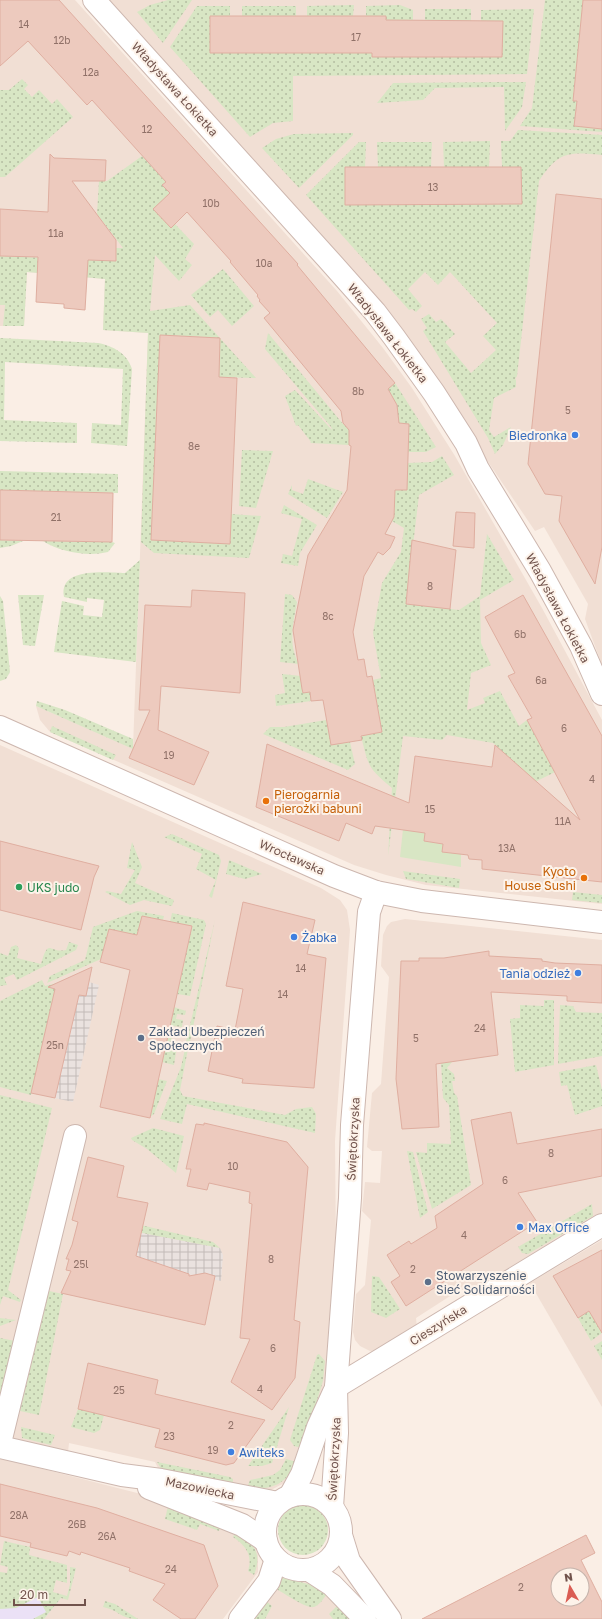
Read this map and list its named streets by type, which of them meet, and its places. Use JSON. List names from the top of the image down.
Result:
{
  "streets": {
    "street": [
      "Władysława Łokietka",
      "Wrocławska",
      "Świętokrzyska",
      "Cieszyńska",
      "Mazowiecka"
    ]
  },
  "crossings": [
    ["Wrocławska", "Świętokrzyska"],
    ["Świętokrzyska", "Cieszyńska"],
    ["Świętokrzyska", "Mazowiecka"]
  ],
  "places": [
    "Biedronka",
    "Pierogarnia pierożki babuni",
    "Kyoto House Sushi",
    "UKS judo",
    "Żabka",
    "Tania odzież",
    "Zakład Ubezpieczeń Społecznych",
    "Max Office",
    "Stowarzyszenie Sieć Solidarności",
    "Awiteks"
  ],
  "house_numbers": [
    "14",
    "17",
    "12b",
    "12a",
    "12",
    "13",
    "10b",
    "11a",
    "10a",
    "8b",
    "5",
    "8e",
    "21",
    "8",
    "8c",
    "6b",
    "6a",
    "6",
    "19",
    "4",
    "15",
    "11A",
    "13A",
    "14",
    "14",
    "24",
    "5",
    "25n",
    "8",
    "10",
    "6",
    "4",
    "8",
    "25l",
    "2",
    "6",
    "4",
    "25",
    "2",
    "23",
    "19",
    "28A",
    "26B",
    "26A",
    "24",
    "2"
  ],
  "scale_bar": "20 m",
  "north": "top"
}
